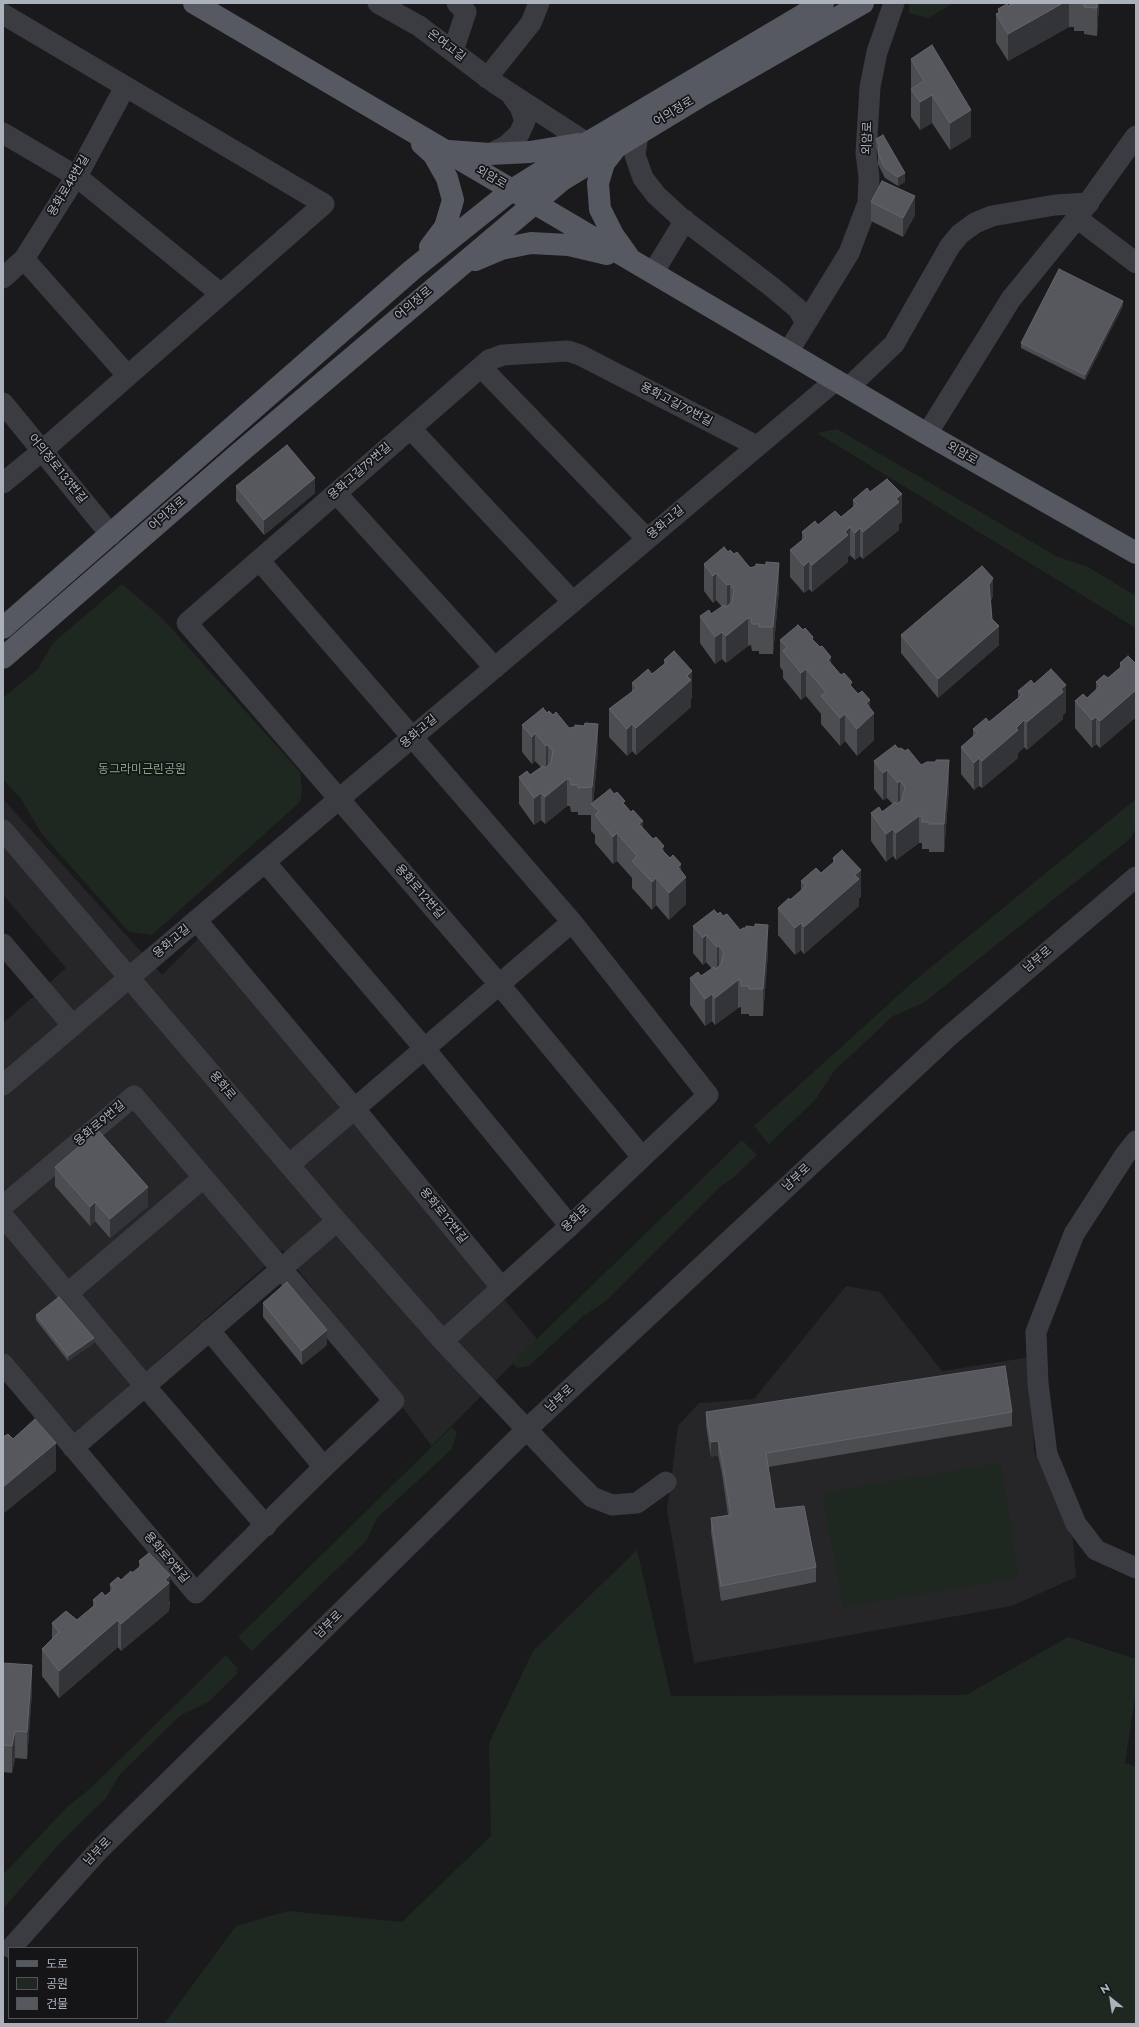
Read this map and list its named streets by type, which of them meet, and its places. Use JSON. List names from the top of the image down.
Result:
{
  "streets": {
    "main road": ["어의정로", "외암로"],
    "street": [
      "온여고길",
      "용화로48번길",
      "용화고길79번길",
      "어의정로133번길",
      "용화고길",
      "용화로12번길",
      "남부로",
      "용화로",
      "용화로9번길"
    ]
  },
  "crossings": [
    ["온여고길", "어의정로"],
    ["어의정로", "외암로"],
    ["어의정로", "어의정로133번길"],
    ["외암로", "용화고길"],
    ["용화고길79번길", "용화고길"],
    ["용화고길79번길", "용화로12번길"],
    ["용화고길", "용화로12번길"],
    ["용화고길", "용화로"],
    ["용화로12번길", "용화로"],
    ["남부로", "용화로"]
  ],
  "parks": ["동그라미근린공원"],
  "legend": ["도로", "공원", "건물"],
  "north": "top left"
}
